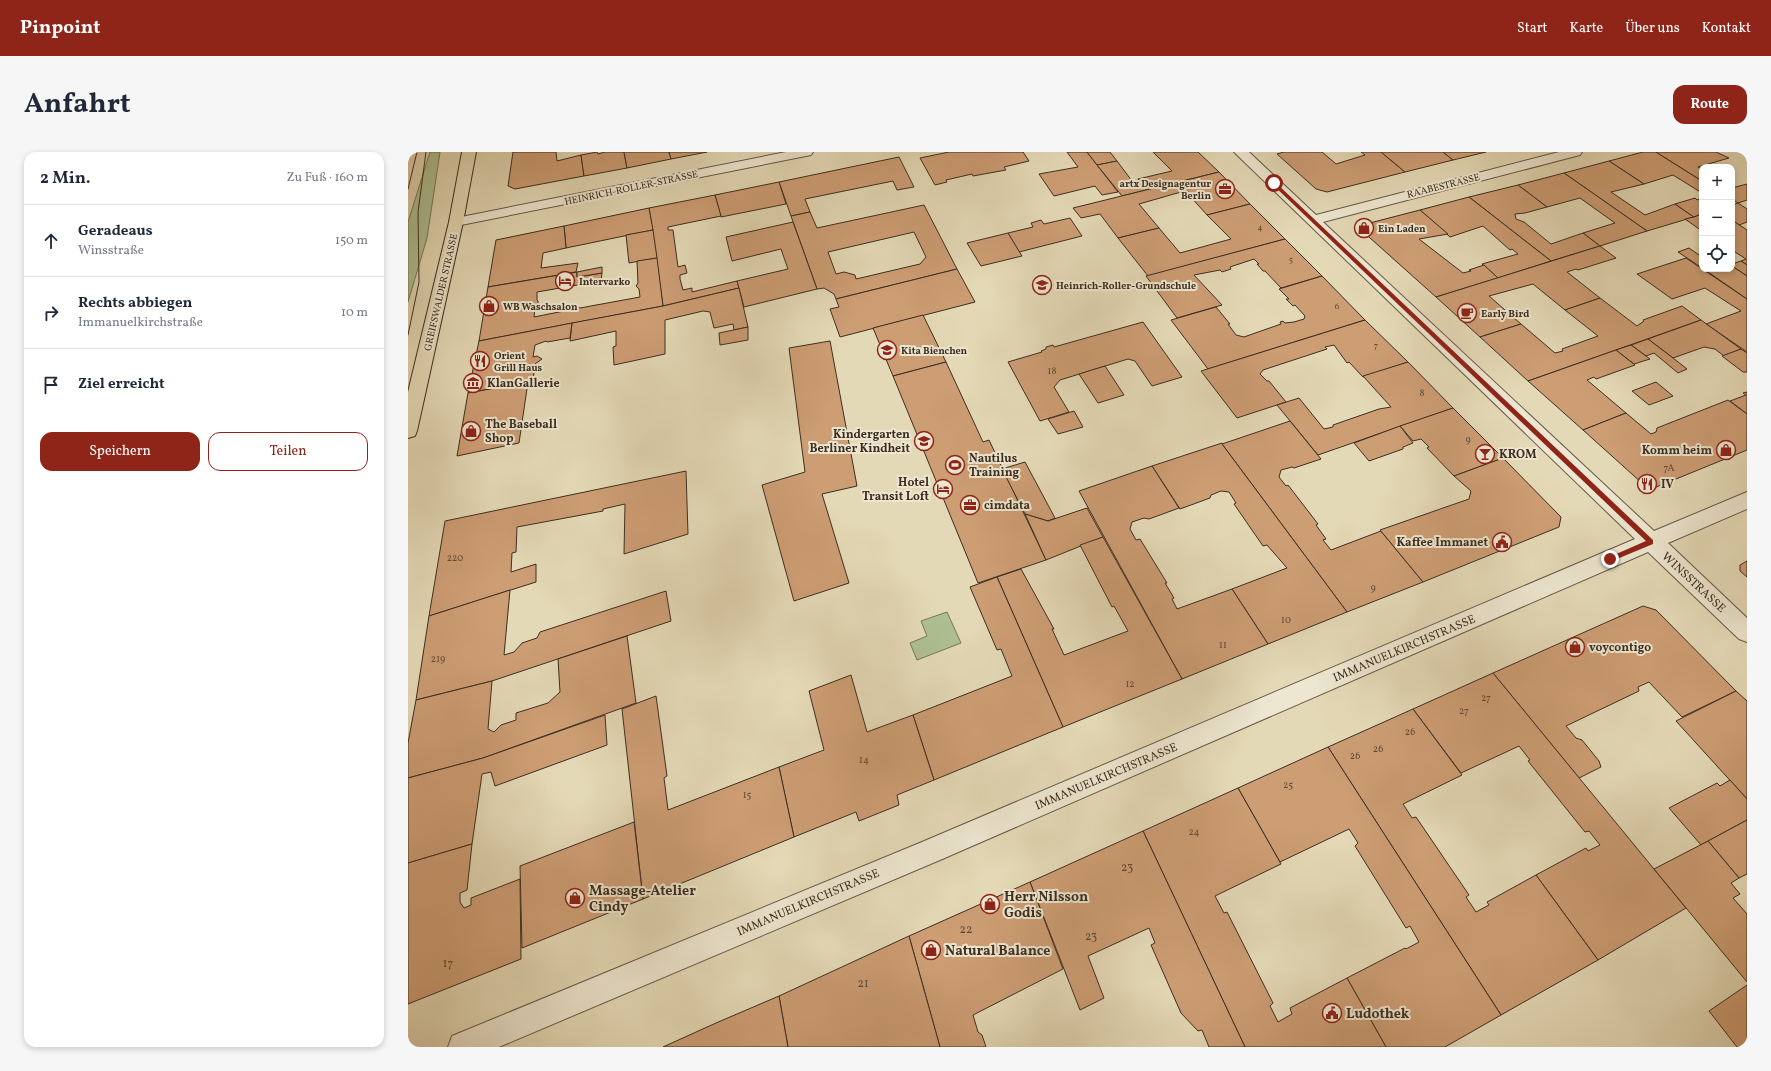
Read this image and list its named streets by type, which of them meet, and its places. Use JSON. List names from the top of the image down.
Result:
{
  "streets": {
    "main road": ["GREIFSWALDER STRASSE"],
    "street": [
      "RAABESTRASSE",
      "HEINRICH-ROLLER-STRASSE",
      "WINSSTRASSE",
      "IMMANUELKIRCHSTRASSE"
    ]
  },
  "crossings": [
    ["RAABESTRASSE", "WINSSTRASSE"],
    ["HEINRICH-ROLLER-STRASSE", "GREIFSWALDER STRASSE"],
    ["WINSSTRASSE", "IMMANUELKIRCHSTRASSE"]
  ],
  "places": {
    "office": ["artx Designagentur Berlin", "cimdata"],
    "shop": [
      "Ein Laden",
      "WB Waschsalon",
      "The Baseball Shop",
      "Komm heim",
      "voycontigo",
      "Massage-Atelier Cindy",
      "Herr Nilsson Godis",
      "Natural Balance"
    ],
    "hotel": ["Intervarko", "Hotel Transit Loft"],
    "school or university": ["Heinrich-Roller-Grundschule", "Kita Bienchen", "Kindergarten Berliner Kindheit"],
    "cafe": ["Early Bird"],
    "restaurant": ["Orient Grill Haus", "IV"],
    "museum": ["KlanGallerie"],
    "bar": ["KROM"],
    "sports": ["Nautilus Training"],
    "public building": ["Kaffee Immanet", "Ludothek"]
  },
  "house_numbers": [
    "4",
    "5",
    "6",
    "7",
    "18",
    "8",
    "9",
    "7A",
    "220",
    "9",
    "10",
    "11",
    "219",
    "12",
    "27",
    "27",
    "26",
    "26",
    "26",
    "14",
    "25",
    "15",
    "24",
    "23",
    "22",
    "23",
    "17",
    "21"
  ],
  "page": {
    "header": "Pinpoint",
    "nav": [
      "Start",
      "Karte",
      "Über uns",
      "Kontakt"
    ],
    "title": "Anfahrt",
    "buttons": [
      "Route",
      ["Speichern", "Teilen"]
    ],
    "heading": ["2 Min.", "Zu Fuß · 160 m"],
    "map_buttons": ["+", "−"],
    "list": [
      ["Geradeaus", "Winsstraße", "150 m"],
      ["Rechts abbiegen", "Immanuelkirchstraße", "10 m"],
      "Ziel erreicht"
    ]
  }
}
